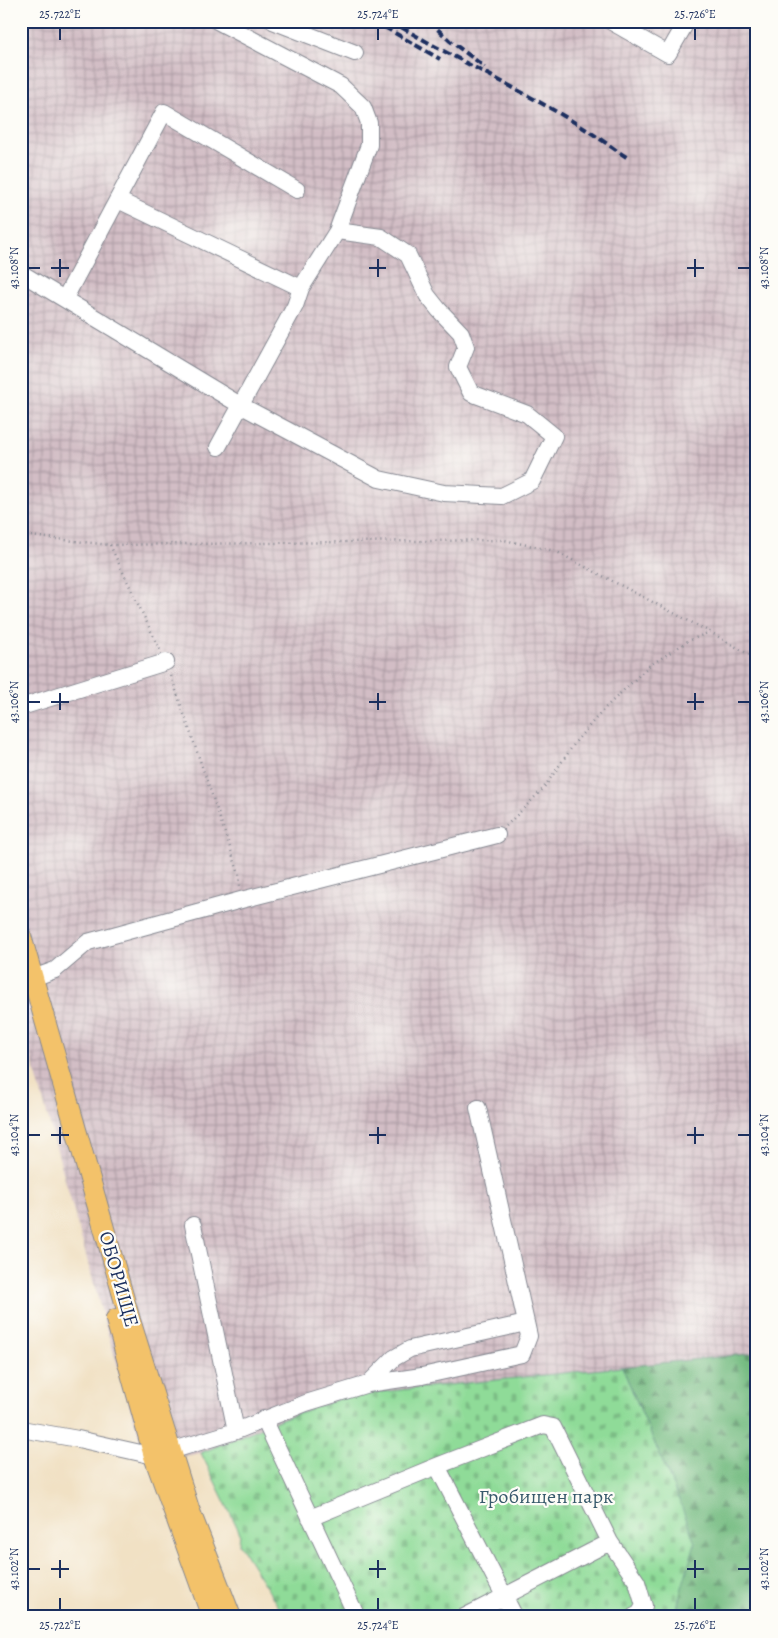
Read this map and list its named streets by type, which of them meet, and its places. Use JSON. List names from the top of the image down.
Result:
{
  "streets": {
    "main road": ["ОБОРИЩЕ"]
  },
  "parks": ["Гробищен парк"],
  "coordinates": [
    "25.722°E",
    "25.724°E",
    "25.726°E",
    "43.108°N",
    "43.106°N",
    "43.104°N",
    "43.102°N"
  ]
}
